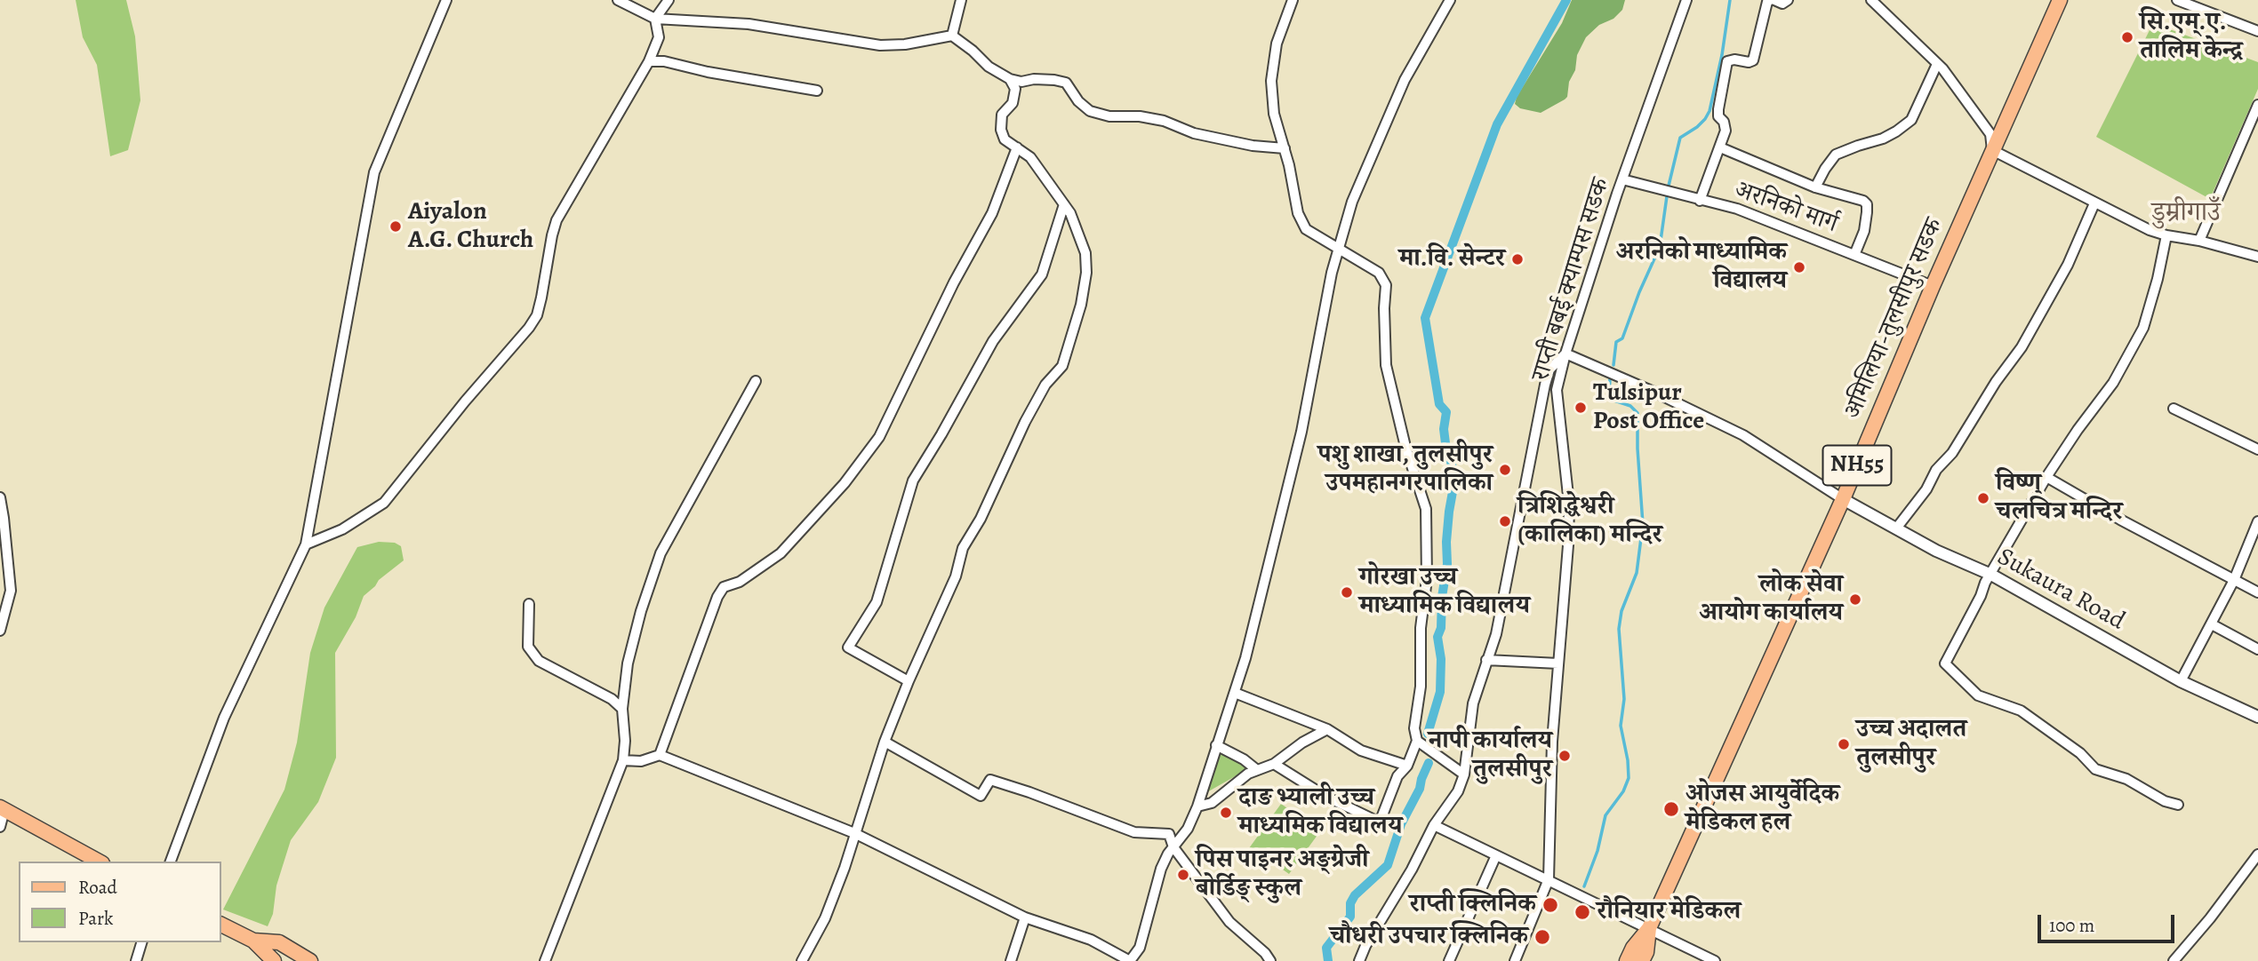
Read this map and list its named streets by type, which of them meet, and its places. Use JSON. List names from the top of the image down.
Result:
{
  "streets": {
    "main road": ["अमिलिया-तुलसीपुर सडक", "NH55"],
    "street": ["अरनिको मार्ग", "राप्ती बबई क्याम्पस सडक", "Sukaura Road"]
  },
  "crossings": [
    ["अरनिको मार्ग", "राप्ती बबई क्याम्पस सडक"],
    ["अरनिको मार्ग", "अमिलिया-तुलसीपुर सडक"],
    ["अमिलिया-तुलसीपुर सडक", "NH55"],
    ["अमिलिया-तुलसीपुर सडक", "Sukaura Road"]
  ],
  "districts": ["डुम्रीगाउँ"],
  "places": [
    "सि.एम्.ए. तालिम केन्द्र",
    "Aiyalon A.G. Church",
    "मा.वि. सेन्टर",
    "अरनिको माध्यामिक विद्यालय",
    "Tulsipur Post Office",
    "पशु शाखा, तुलसीपुर उपमहानगरपालिका",
    "विष्णु चलचित्र मन्दिर",
    "त्रिशिद्धेश्वरी (कालिका) मन्दिर",
    "गोरखा उच्च माध्यामिक विद्यालय",
    "लोक सेवा आयोग कार्यालय",
    "उच्च अदालत तुलसीपुर",
    "नापी कार्यालय तुलसीपुर",
    "ओजस आयुर्वेदिक मेडिकल हल",
    "दाङ भ्याली उच्च माध्यमिक विद्यालय",
    "पिस पाइनर अङ्‍ग्रेजी बोर्डिङ् स्कुल",
    "राप्ती क्लिनिक",
    "रौनियार मेडिकल",
    "चौधरी उपचार क्लिनिक"
  ],
  "legend": ["Road", "Park"],
  "scale_bar": "100 m"
}
